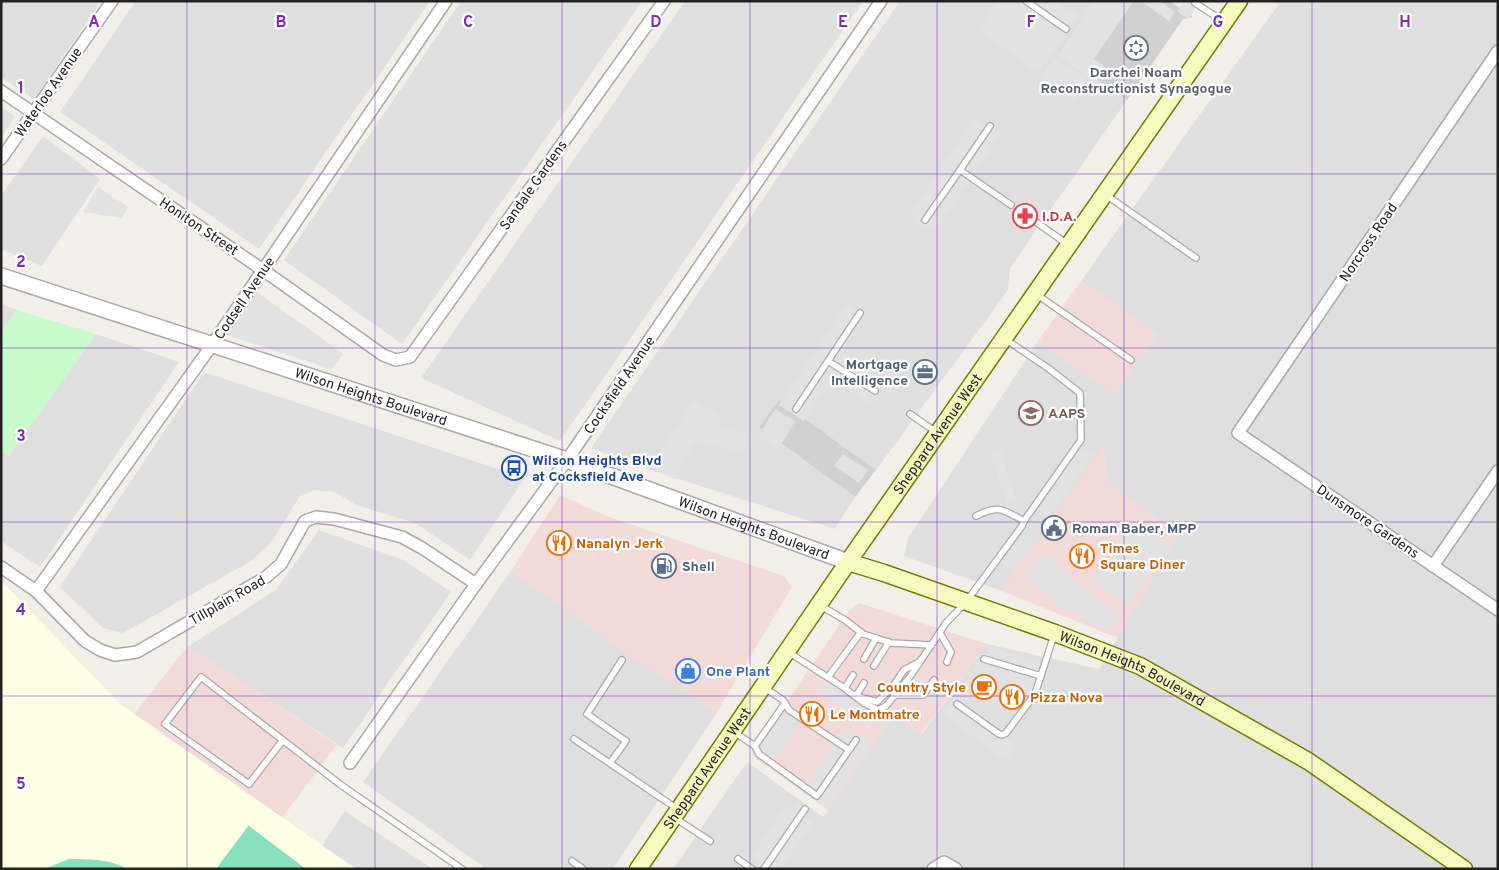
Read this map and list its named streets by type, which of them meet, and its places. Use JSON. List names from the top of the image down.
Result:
{
  "streets": {
    "main road": ["Wilson Heights Boulevard", "Sheppard Avenue West"],
    "street": [
      "Waterloo Avenue",
      "Sandale Gardens",
      "Honiton Street",
      "Norcross Road",
      "Codsell Avenue",
      "Cocksfield Avenue",
      "Dunsmore Gardens",
      "Tillplain Road"
    ]
  },
  "crossings": [
    ["Waterloo Avenue", "Honiton Street"],
    ["Sandale Gardens", "Honiton Street"],
    ["Honiton Street", "Codsell Avenue"],
    ["Norcross Road", "Dunsmore Gardens"],
    ["Codsell Avenue", "Wilson Heights Boulevard"],
    ["Codsell Avenue", "Tillplain Road"],
    ["Cocksfield Avenue", "Wilson Heights Boulevard"],
    ["Cocksfield Avenue", "Tillplain Road"],
    ["Wilson Heights Boulevard", "Sheppard Avenue West"]
  ],
  "places": {
    "synagogue": ["Darchei Noam Reconstructionist Synagogue"],
    "pharmacy": ["I.D.A."],
    "office": ["Mortgage Intelligence"],
    "school or university": ["AAPS"],
    "bus stop": ["Wilson Heights Blvd at Cocksfield Ave"],
    "public building": ["Roman Baber, MPP"],
    "restaurant": [
      "Nanalyn Jerk",
      "Times Square Diner",
      "Pizza Nova",
      "Le Montmatre"
    ],
    "fuel station": ["Shell"],
    "shop": ["One Plant"],
    "cafe": ["Country Style"]
  },
  "grid": {
    "columns": [
      "A",
      "B",
      "C",
      "D",
      "E",
      "F",
      "G",
      "H"
    ],
    "rows": [
      "1",
      "2",
      "3",
      "4",
      "5"
    ]
  }
}
